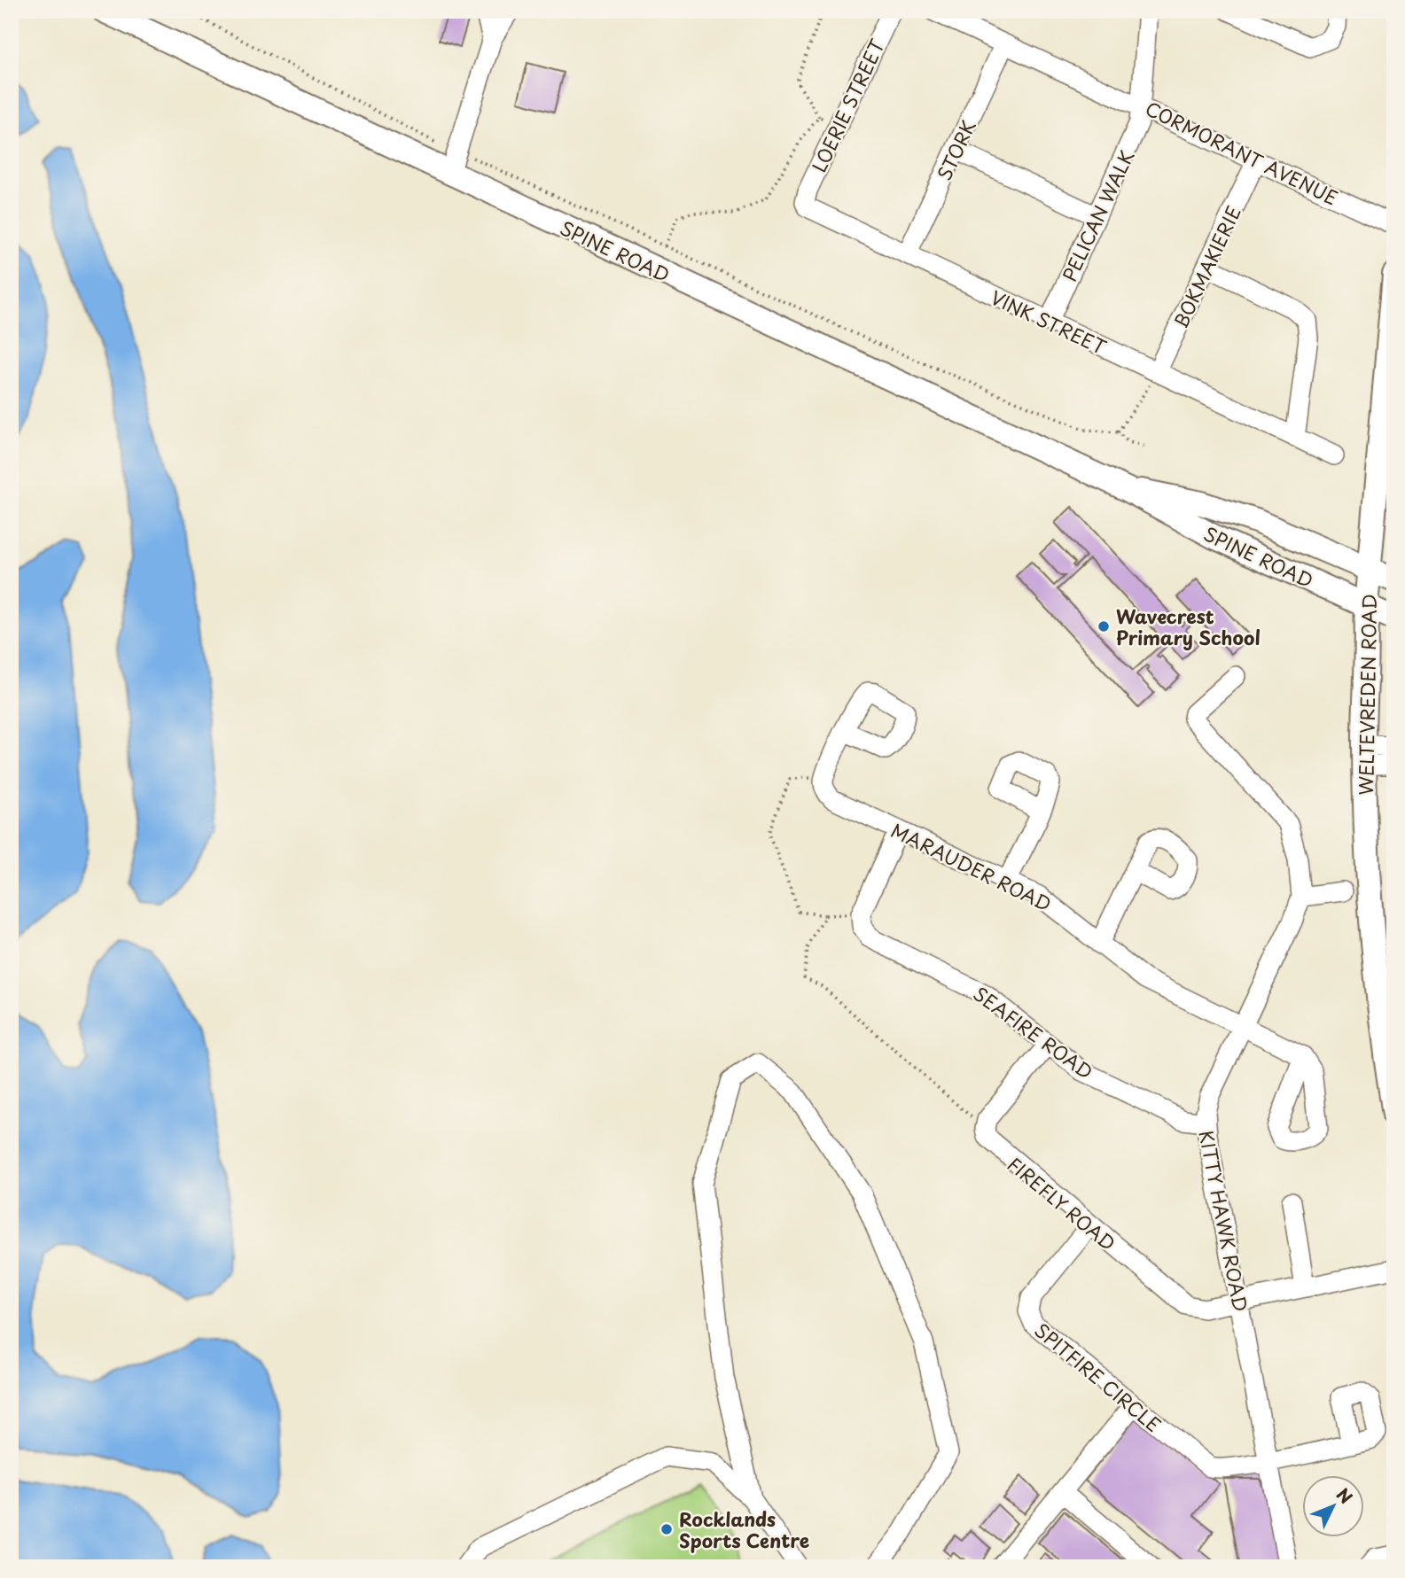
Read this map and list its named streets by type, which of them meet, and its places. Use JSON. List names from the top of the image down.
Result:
{
  "streets": {
    "main road": ["SPINE ROAD", "WELTEVREDEN ROAD"],
    "street": [
      "LOERIE STREET",
      "STORK",
      "CORMORANT AVENUE",
      "PELICAN WALK",
      "BOKMAKIERIE",
      "VINK STREET",
      "MARAUDER ROAD",
      "SEAFIRE ROAD",
      "FIREFLY ROAD",
      "KITTY HAWK ROAD",
      "SPITFIRE CIRCLE"
    ]
  },
  "crossings": [
    ["LOERIE STREET", "VINK STREET"],
    ["STORK", "VINK STREET"],
    ["CORMORANT AVENUE", "PELICAN WALK"],
    ["CORMORANT AVENUE", "BOKMAKIERIE"],
    ["PELICAN WALK", "VINK STREET"],
    ["SPINE ROAD", "WELTEVREDEN ROAD"],
    ["BOKMAKIERIE", "VINK STREET"],
    ["MARAUDER ROAD", "KITTY HAWK ROAD"],
    ["SEAFIRE ROAD", "KITTY HAWK ROAD"],
    ["FIREFLY ROAD", "KITTY HAWK ROAD"],
    ["FIREFLY ROAD", "SPITFIRE CIRCLE"],
    ["KITTY HAWK ROAD", "SPITFIRE CIRCLE"]
  ],
  "places": ["Wavecrest Primary School", "Rocklands Sports Centre"],
  "north": "top right"
}
